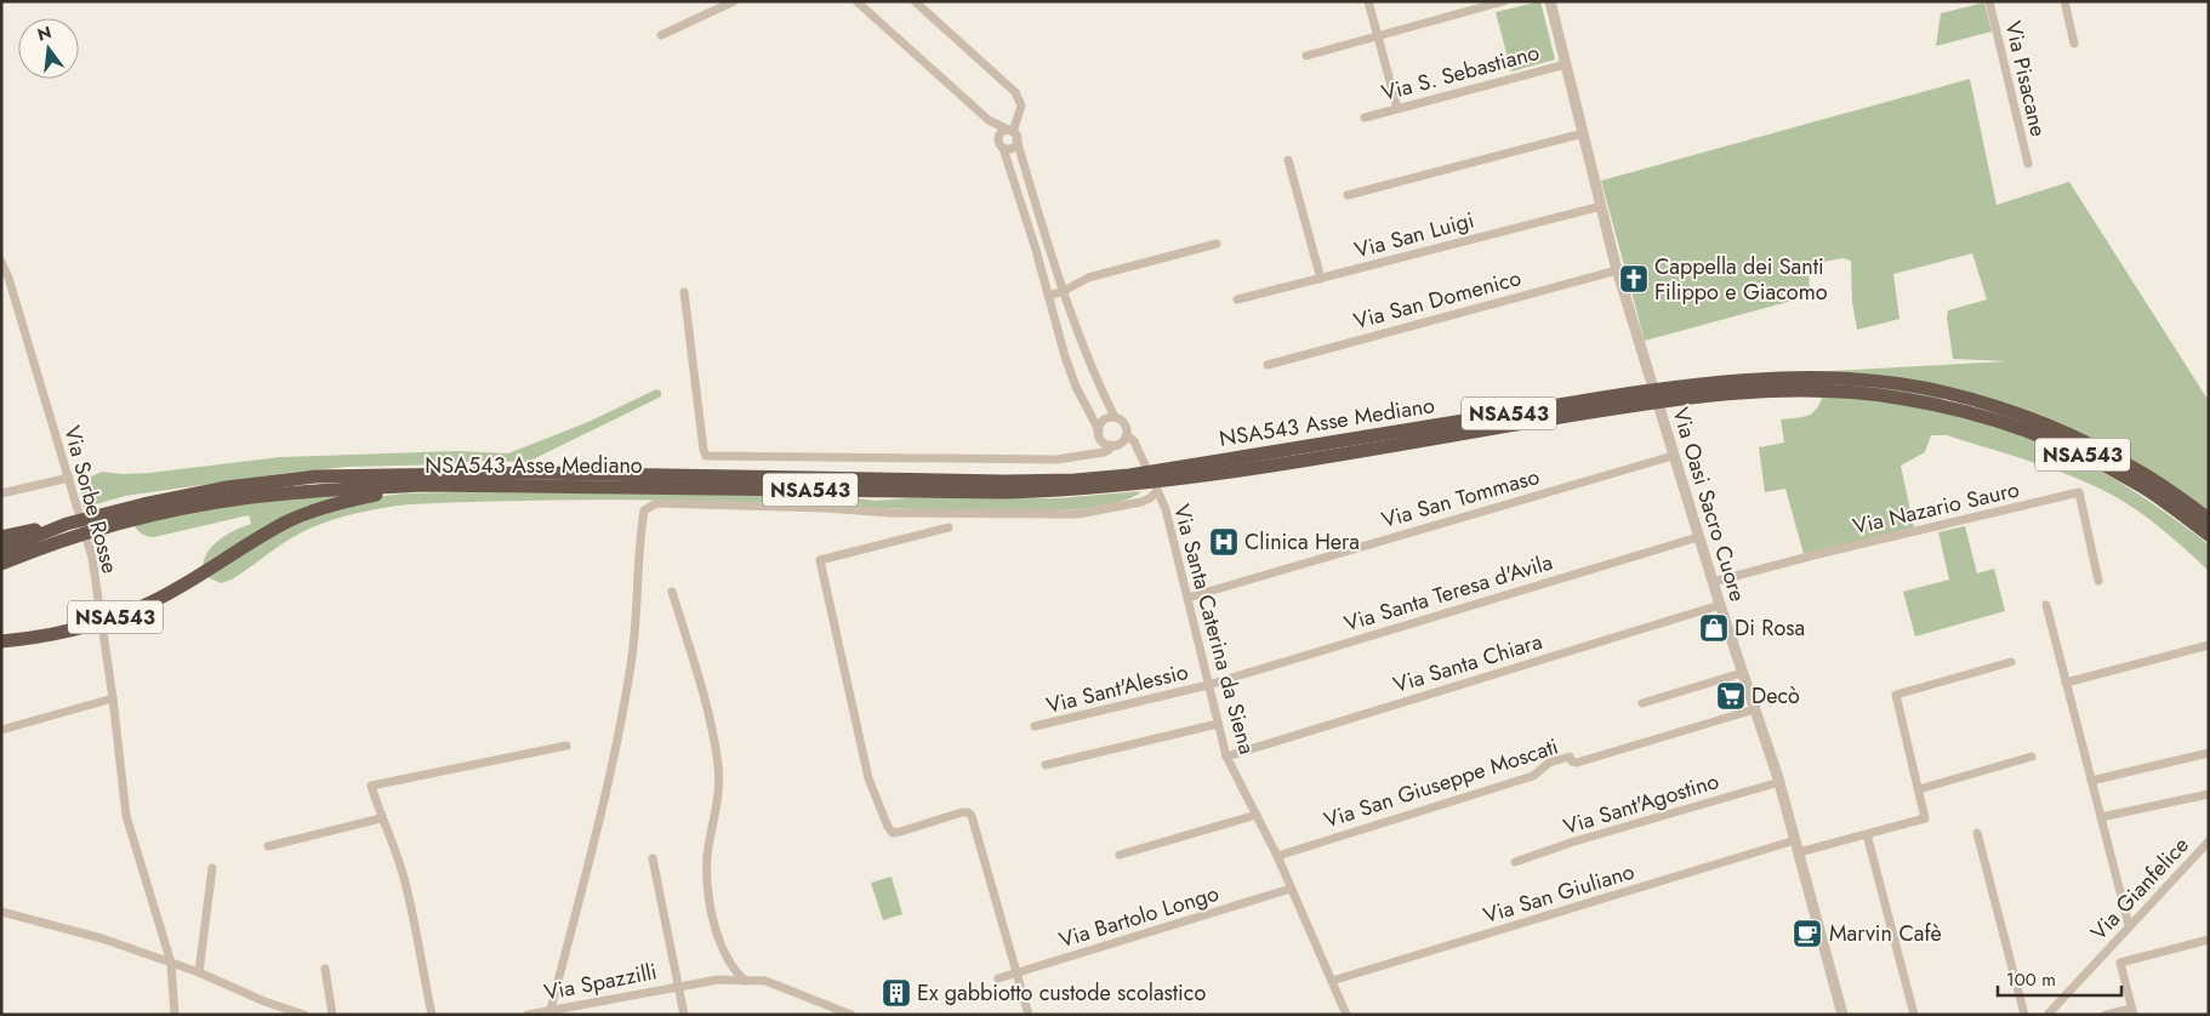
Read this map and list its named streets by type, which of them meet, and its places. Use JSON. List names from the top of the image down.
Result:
{
  "streets": {
    "highway": ["NSA543", "NSA543 Asse Mediano"],
    "street": [
      "Via S. Sebastiano",
      "Via Pisacane",
      "Via San Luigi",
      "Via San Domenico",
      "Via San Tommaso",
      "Via Sorbe Rosse",
      "Via Oasi Sacro Cuore",
      "Via Nazario Sauro",
      "Via Santa Teresa d'Avila",
      "Via Santa Caterina da Siena",
      "Via Santa Chiara",
      "Via Sant'Alessio",
      "Via San Giuseppe Moscati",
      "Via Sant'Agostino",
      "Via Gianfelice",
      "Via San Giuliano",
      "Via Bartolo Longo",
      "Via Spazzilli"
    ]
  },
  "crossings": [
    ["Via S. Sebastiano", "Via Oasi Sacro Cuore"],
    ["Via San Luigi", "Via Oasi Sacro Cuore"],
    ["Via San Domenico", "Via Oasi Sacro Cuore"],
    ["NSA543", "NSA543 Asse Mediano"],
    ["Via San Tommaso", "Via Oasi Sacro Cuore"],
    ["Via San Tommaso", "Via Santa Caterina da Siena"],
    ["Via Oasi Sacro Cuore", "Via Nazario Sauro"],
    ["Via Oasi Sacro Cuore", "Via Santa Teresa d'Avila"],
    ["Via Oasi Sacro Cuore", "Via Santa Chiara"],
    ["Via Oasi Sacro Cuore", "Via San Giuseppe Moscati"],
    ["Via Oasi Sacro Cuore", "Via Sant'Agostino"],
    ["Via Oasi Sacro Cuore", "Via San Giuliano"],
    ["Via Santa Teresa d'Avila", "Via Santa Caterina da Siena"],
    ["Via Santa Teresa d'Avila", "Via Sant'Alessio"],
    ["Via Santa Caterina da Siena", "Via Santa Chiara"],
    ["Via Santa Caterina da Siena", "Via Sant'Alessio"],
    ["Via Santa Caterina da Siena", "Via San Giuseppe Moscati"],
    ["Via Santa Caterina da Siena", "Via San Giuliano"],
    ["Via Santa Caterina da Siena", "Via Bartolo Longo"]
  ],
  "places": {
    "church": ["Cappella dei Santi Filippo e Giacomo"],
    "hospital": ["Clinica Hera"],
    "shop": ["Di Rosa"],
    "supermarket": ["Decò"],
    "cafe": ["Marvin Cafè"],
    "building": ["Ex gabbiotto custode scolastico"]
  },
  "scale_bar": "100 m",
  "north": "top"
}
